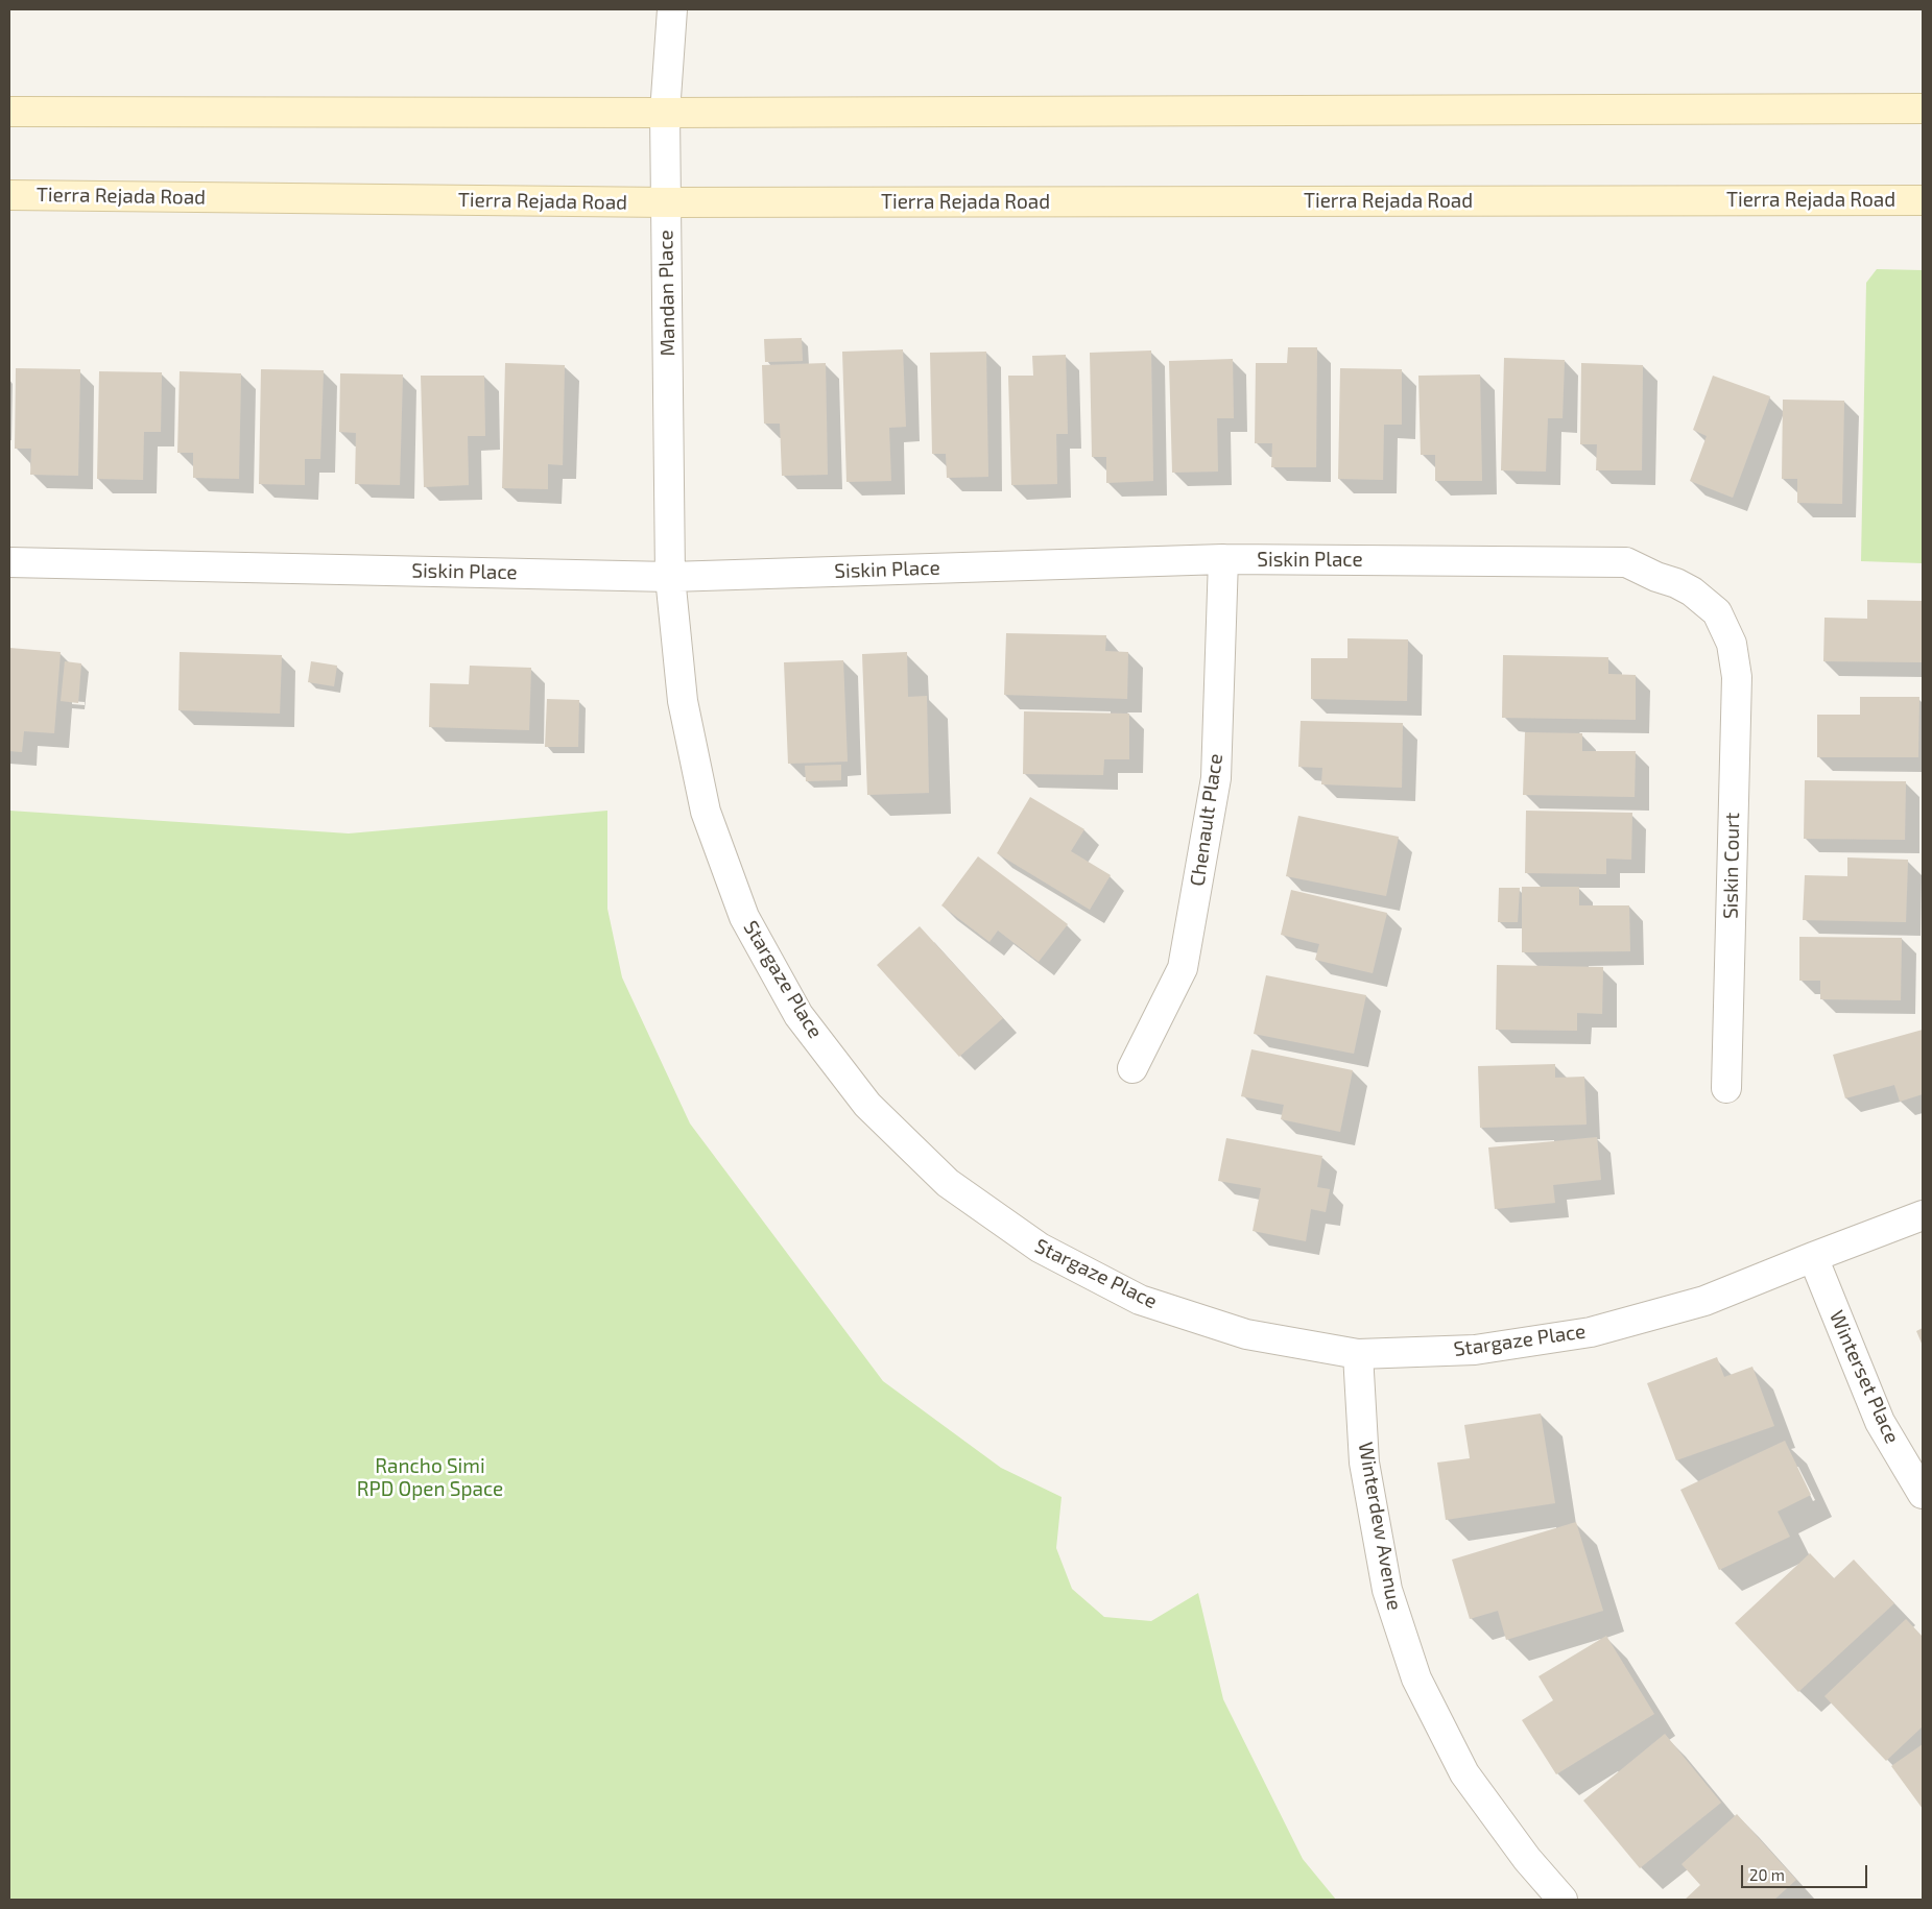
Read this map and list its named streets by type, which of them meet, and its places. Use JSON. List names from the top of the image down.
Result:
{
  "streets": {
    "main road": ["Tierra Rejada Road"],
    "street": [
      "Mandan Place",
      "Siskin Place",
      "Chenault Place",
      "Siskin Court",
      "Stargaze Place",
      "Winterset Place",
      "Winterdew Avenue"
    ]
  },
  "crossings": [
    ["Tierra Rejada Road", "Mandan Place"],
    ["Mandan Place", "Siskin Place"],
    ["Mandan Place", "Stargaze Place"],
    ["Siskin Place", "Chenault Place"],
    ["Siskin Place", "Siskin Court"],
    ["Siskin Place", "Stargaze Place"],
    ["Stargaze Place", "Winterset Place"],
    ["Stargaze Place", "Winterdew Avenue"]
  ],
  "parks": ["Rancho Simi RPD Open Space"],
  "scale_bar": "20 m"
}
